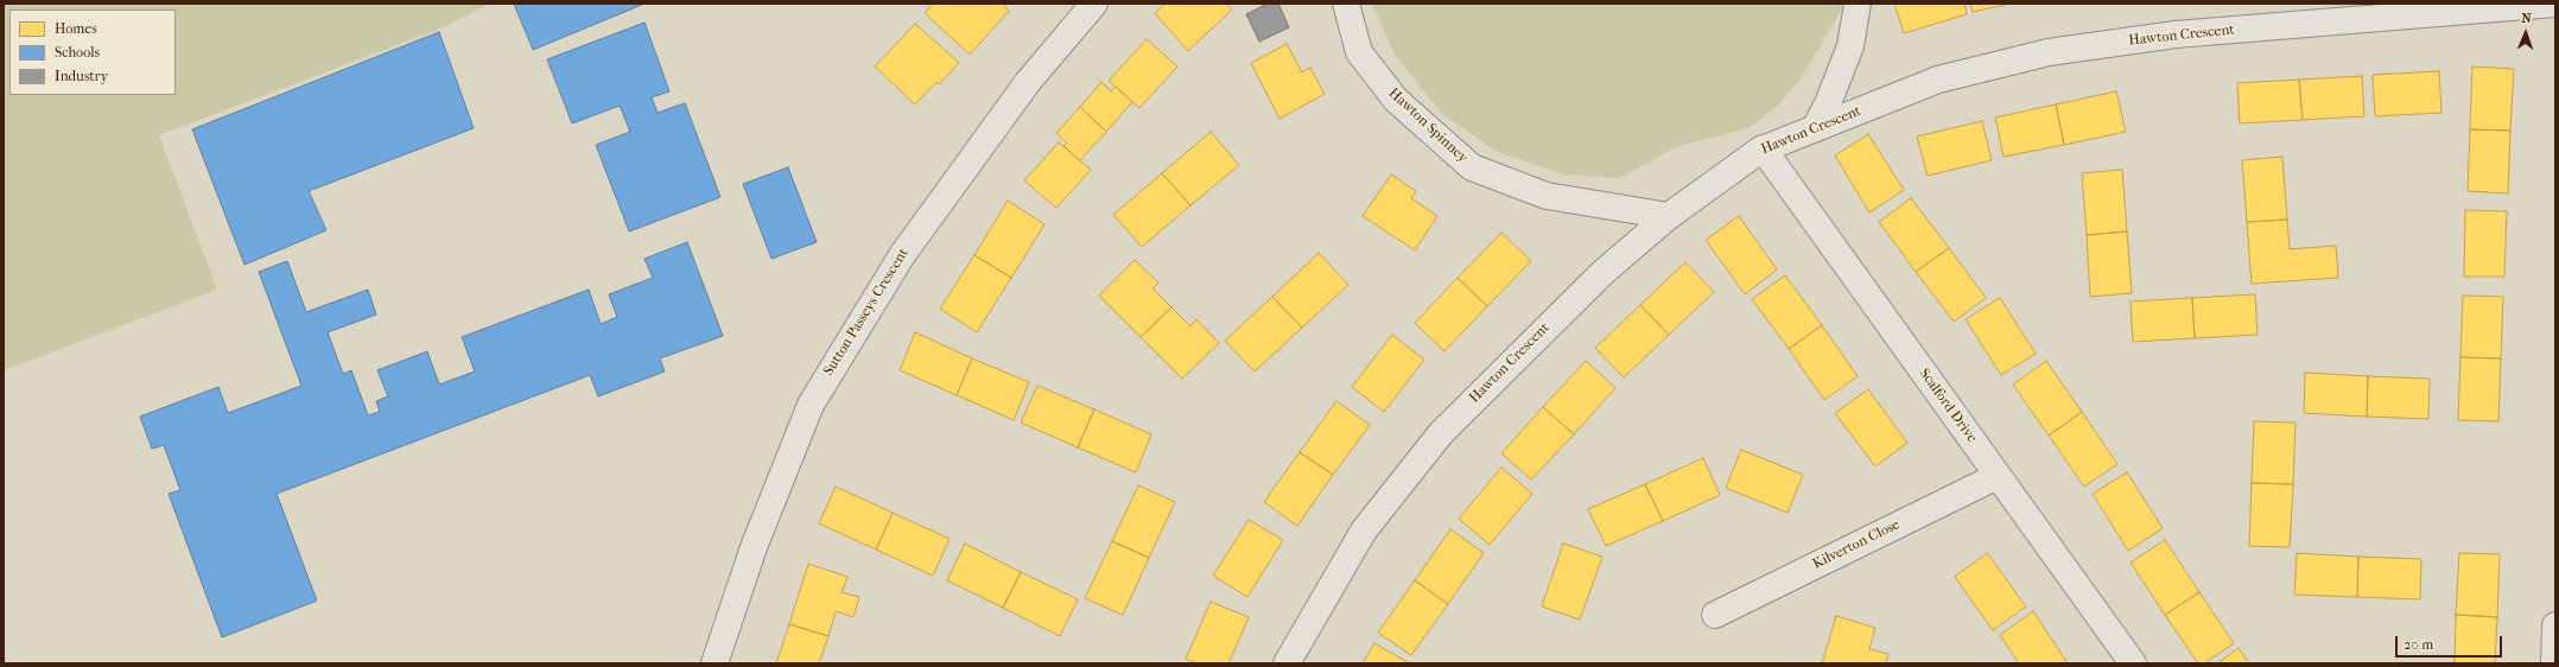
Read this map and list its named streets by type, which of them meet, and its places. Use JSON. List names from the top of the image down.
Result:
{
  "streets": {
    "street": [
      "Hawton Crescent",
      "Hawton Spinney",
      "Sutton Passeys Crescent",
      "Scalford Drive",
      "Kilverton Close"
    ]
  },
  "crossings": [
    ["Hawton Crescent", "Hawton Spinney"],
    ["Hawton Crescent", "Scalford Drive"],
    ["Scalford Drive", "Kilverton Close"]
  ],
  "legend": ["Homes", "Schools", "Industry"],
  "scale_bar": "20 m",
  "north": "top"
}
